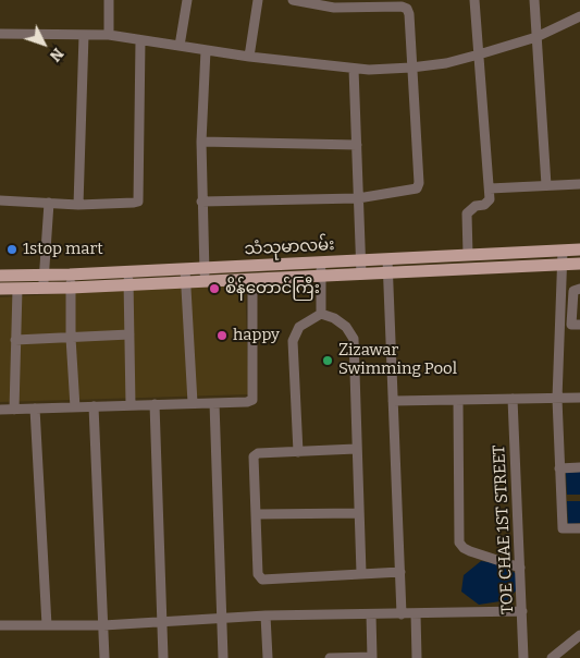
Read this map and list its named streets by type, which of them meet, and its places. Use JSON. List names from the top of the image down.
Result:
{
  "streets": {
    "main road": ["သံသုမာလမ်း"],
    "street": ["TOE CHAE 1ST STREET"]
  },
  "places": [
    "1stop mart",
    "စိန်တောင်ကြီး",
    "happy",
    "Zizawar Swimming Pool"
  ],
  "north": "bottom right"
}
